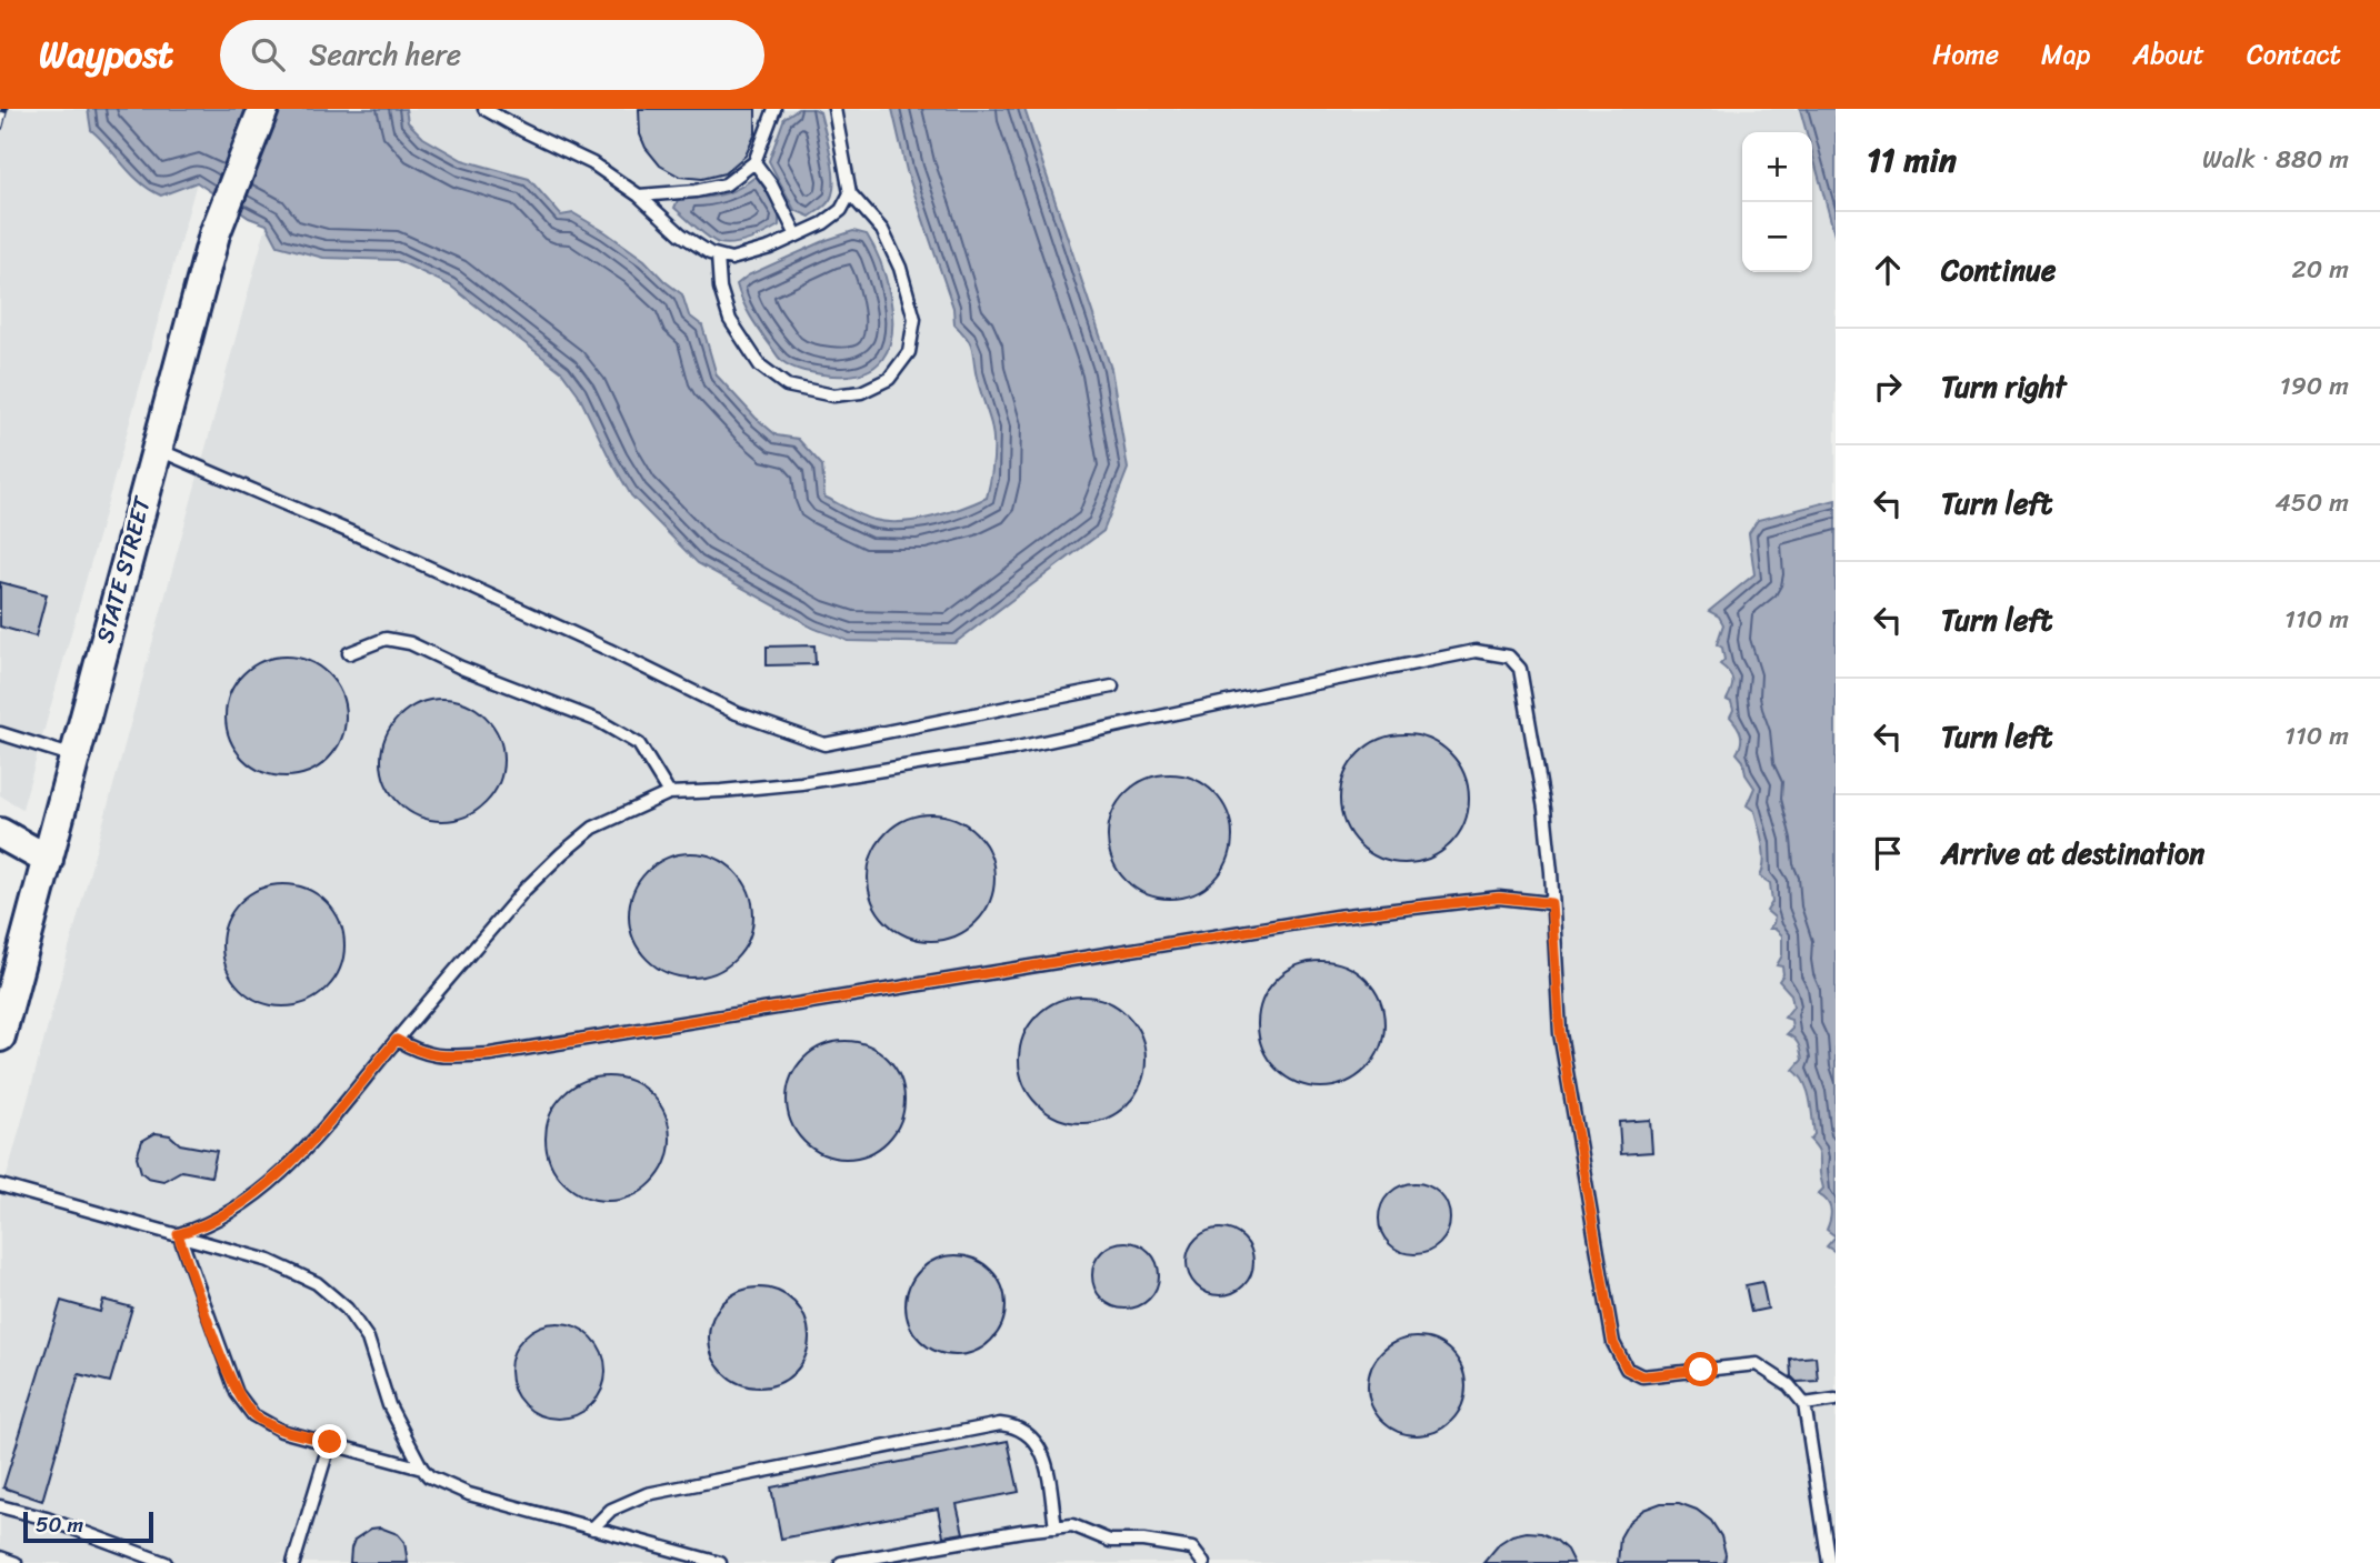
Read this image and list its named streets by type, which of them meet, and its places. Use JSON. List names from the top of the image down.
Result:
{
  "streets": {
    "street": ["STATE STREET"]
  },
  "scale_bar": "50 m",
  "page": {
    "header": "Waypost",
    "search": "Search here",
    "nav": [
      "Home",
      "Map",
      "About",
      "Contact"
    ],
    "heading": ["11 min", "Walk · 880 m"],
    "map_buttons": ["+", "−"],
    "list": [
      ["Continue", "20 m"],
      ["Turn right", "190 m"],
      ["Turn left", "450 m"],
      ["Turn left", "110 m"],
      ["Turn left", "110 m"],
      "Arrive at destination"
    ],
    "scale": "50 m"
  }
}
